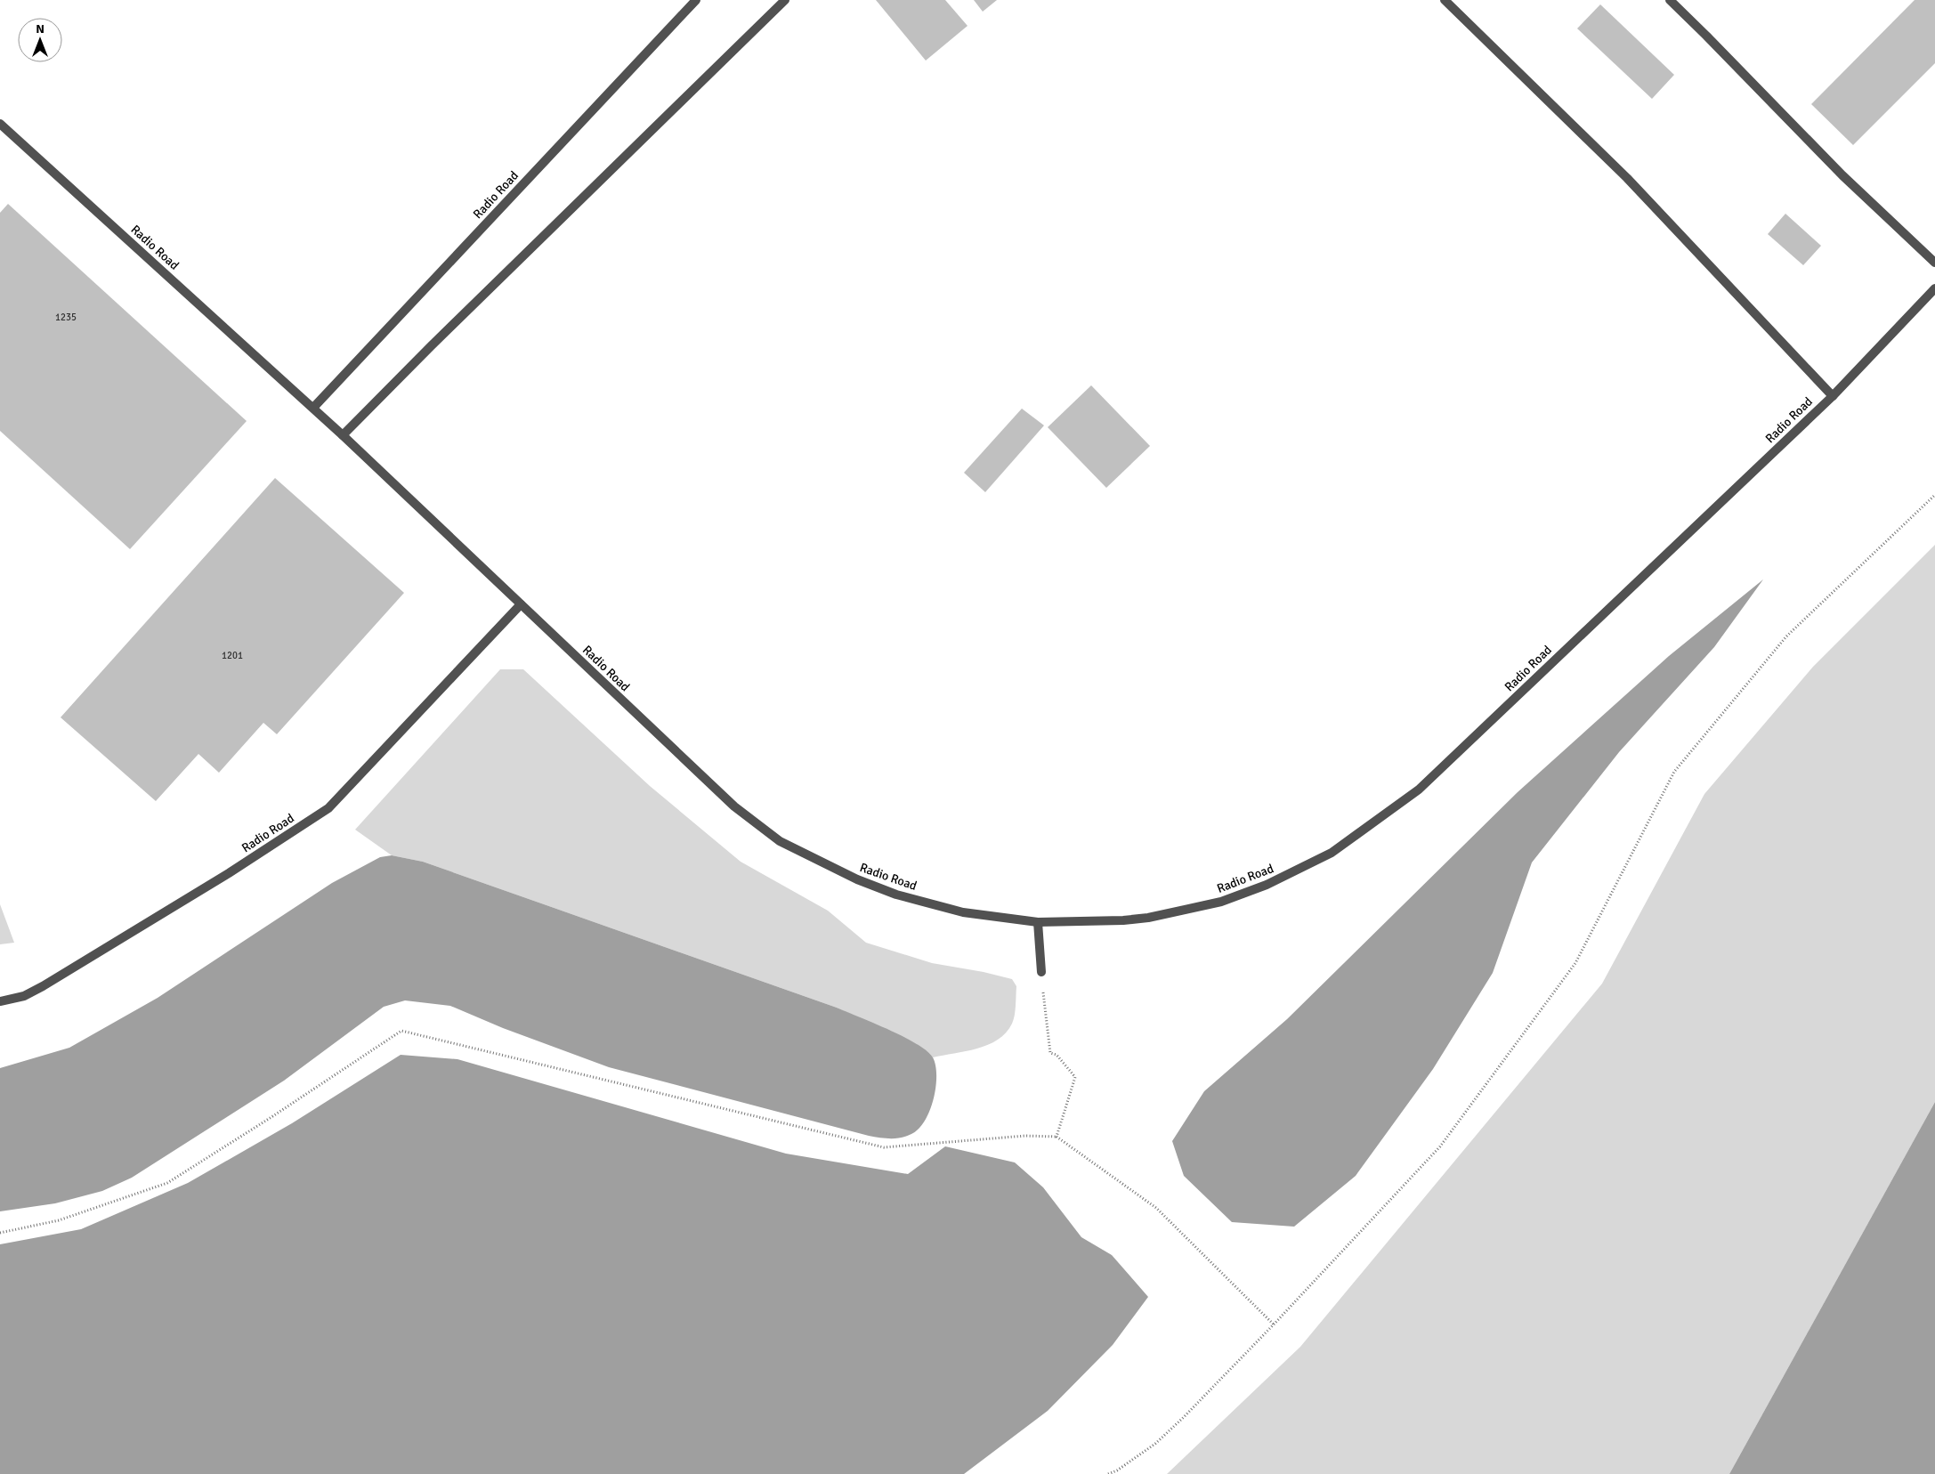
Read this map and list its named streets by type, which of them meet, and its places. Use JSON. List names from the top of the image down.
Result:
{
  "streets": {
    "street": ["Radio Road"]
  },
  "house_numbers": ["1235", "1201"],
  "north": "top"
}
